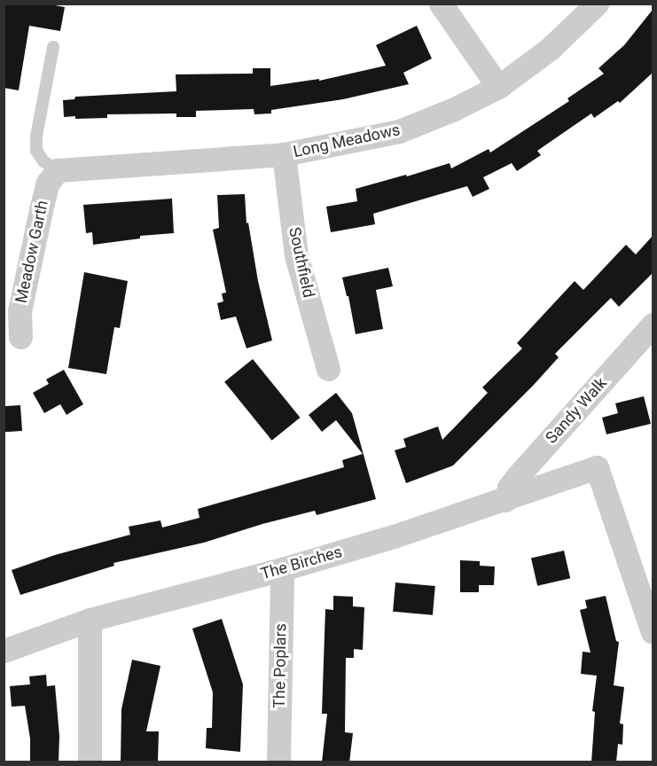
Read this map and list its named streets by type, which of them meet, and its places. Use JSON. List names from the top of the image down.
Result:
{
  "streets": {
    "street": [
      "Long Meadows",
      "Meadow Garth",
      "Southfield",
      "Sandy Walk",
      "The Birches",
      "The Poplars"
    ]
  },
  "crossings": [
    ["Long Meadows", "Meadow Garth"],
    ["Long Meadows", "Southfield"],
    ["Sandy Walk", "The Birches"],
    ["The Birches", "The Poplars"]
  ]
}
